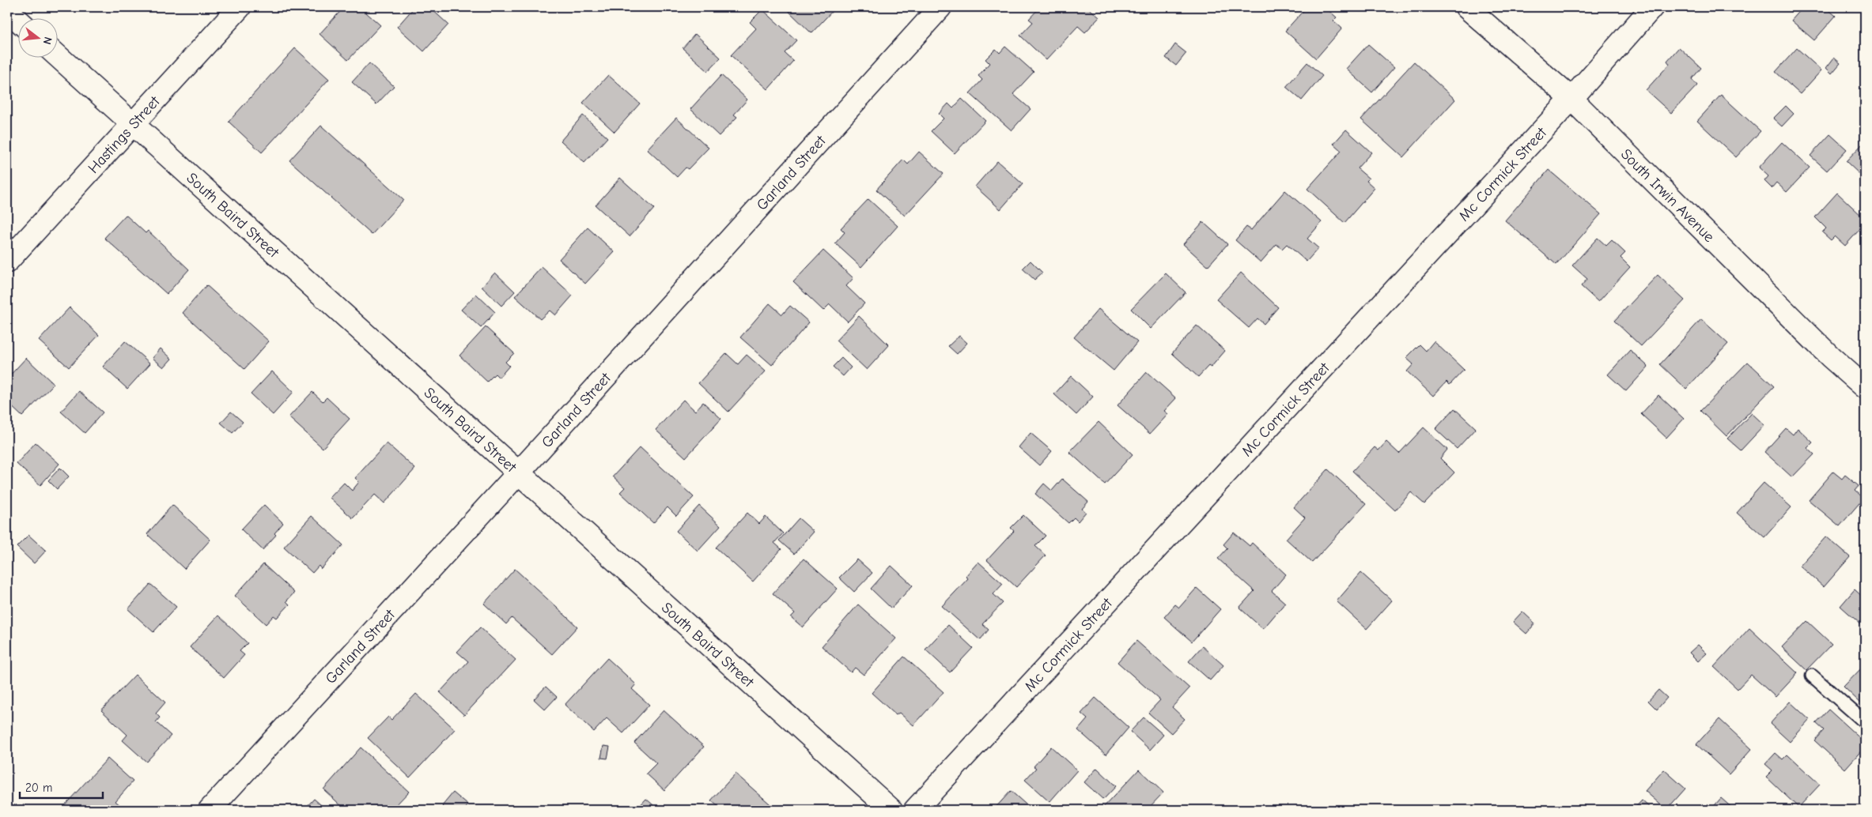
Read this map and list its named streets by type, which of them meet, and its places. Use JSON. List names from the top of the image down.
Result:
{
  "streets": {
    "street": [
      "Hastings Street",
      "Garland Street",
      "Mc Cormick Street",
      "South Irwin Avenue",
      "South Baird Street"
    ]
  },
  "crossings": [
    ["Hastings Street", "South Baird Street"],
    ["Garland Street", "South Baird Street"],
    ["Mc Cormick Street", "South Irwin Avenue"]
  ],
  "scale_bar": "20 m",
  "north": "right"
}
